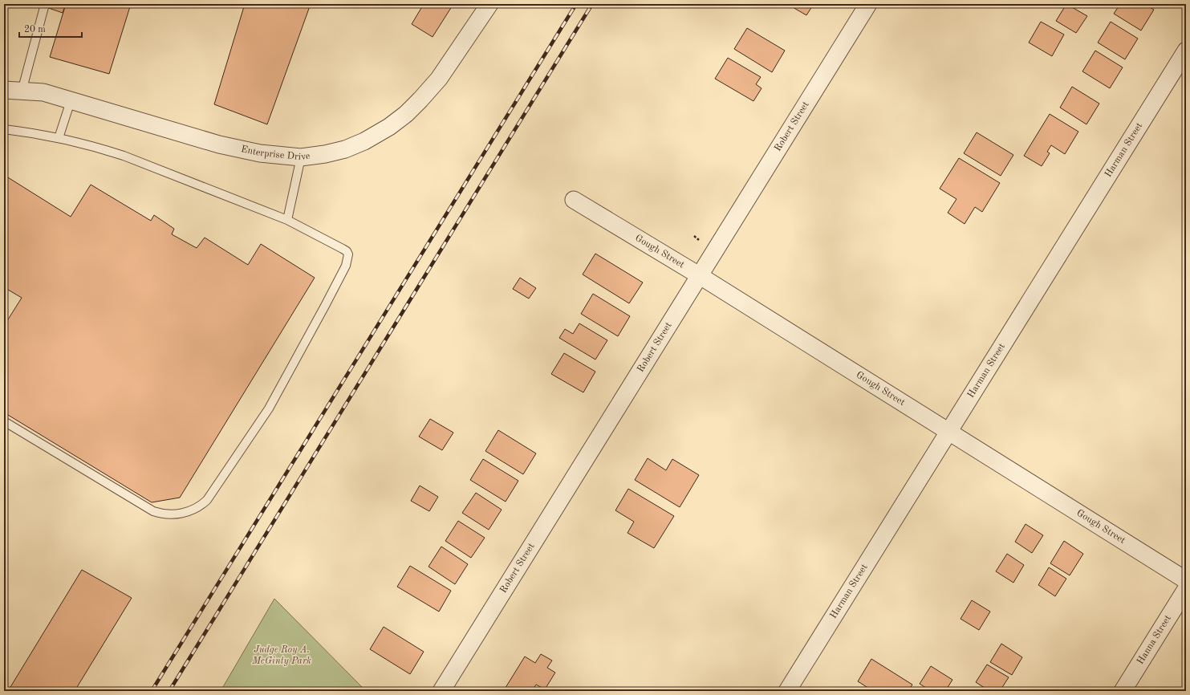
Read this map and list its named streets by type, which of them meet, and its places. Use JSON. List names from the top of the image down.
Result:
{
  "streets": {
    "street": [
      "Robert Street",
      "Harman Street",
      "Enterprise Drive",
      "Gough Street",
      "Hanna Street"
    ]
  },
  "crossings": [
    ["Robert Street", "Gough Street"],
    ["Harman Street", "Gough Street"]
  ],
  "parks": ["Judge Roy A. McGinty Park"],
  "scale_bar": "20 m"
}
